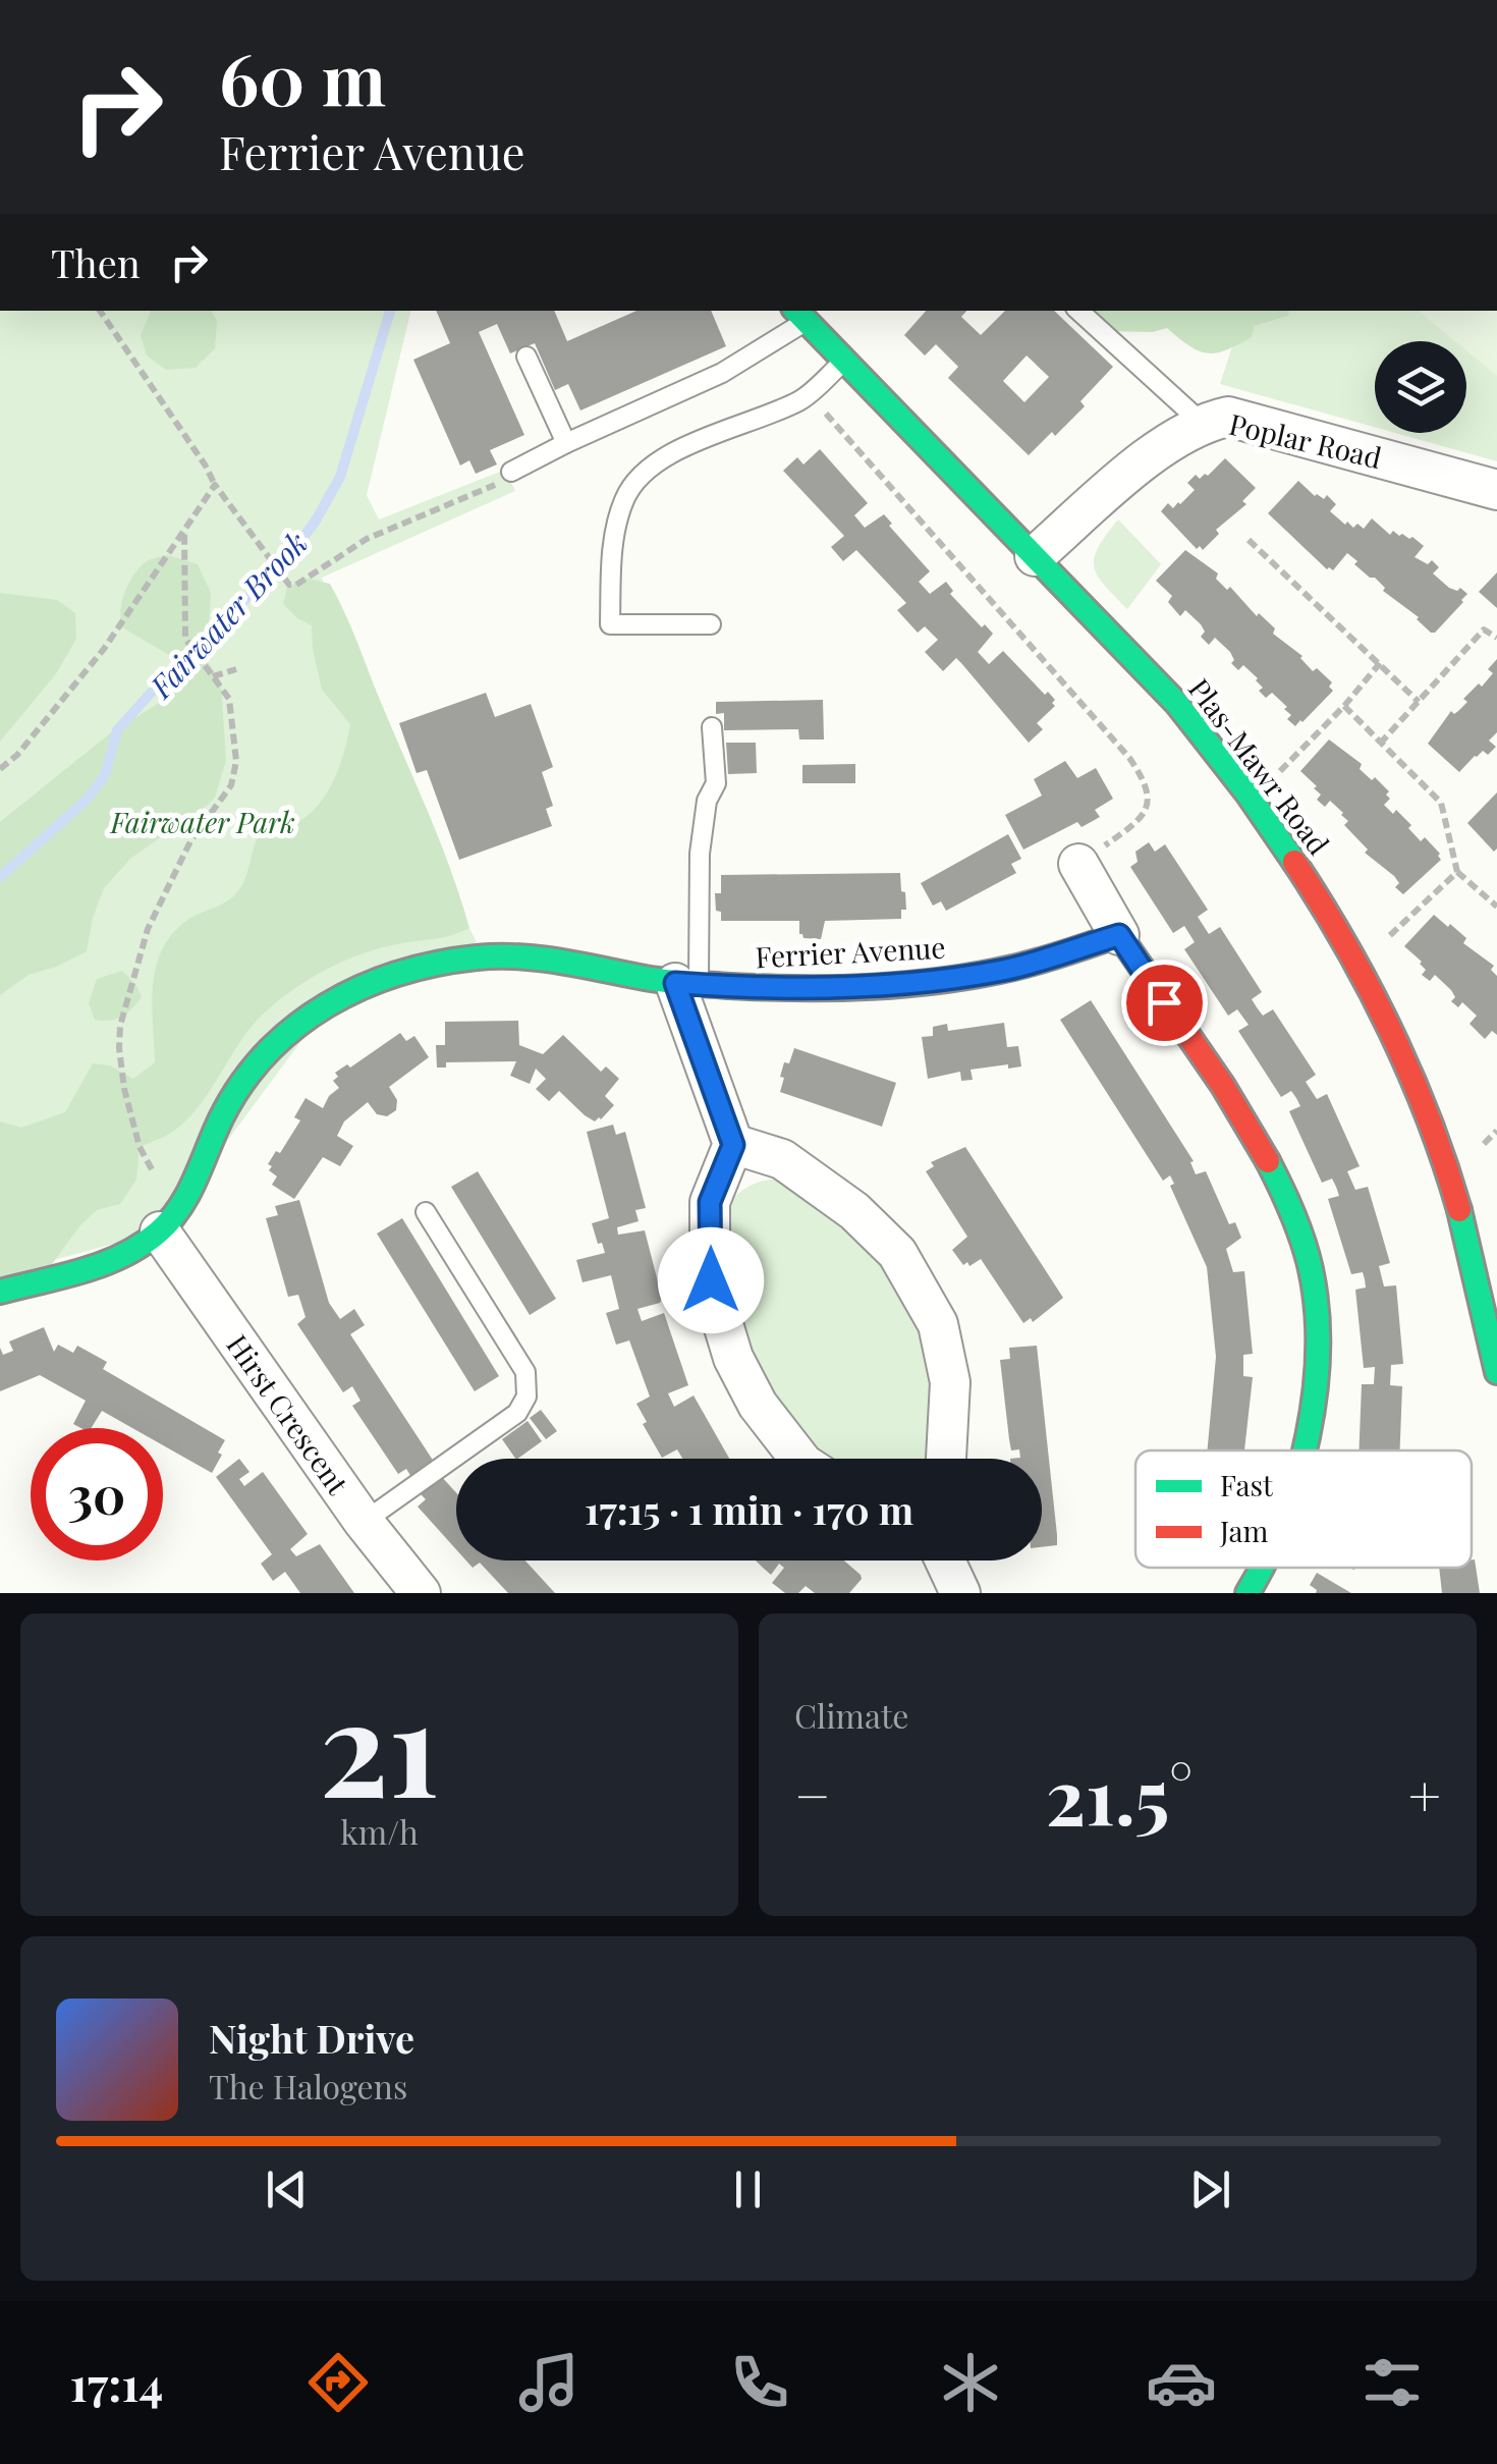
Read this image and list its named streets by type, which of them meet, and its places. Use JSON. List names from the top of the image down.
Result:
{
  "streets": {
    "street": [
      "Poplar Road",
      "Plas-Mawr Road",
      "Ferrier Avenue",
      "Hirst Crescent"
    ]
  },
  "crossings": [
    ["Poplar Road", "Plas-Mawr Road"],
    ["Ferrier Avenue", "Hirst Crescent"]
  ],
  "water": ["Fairwater Brook"],
  "parks": ["Fairwater Park"],
  "legend": ["Fast", "Jam"],
  "page": {
    "turn": ["60 m", "Ferrier Avenue"],
    "then": "Then",
    "limit": "30",
    "trip": "17:15 · 1 min · 170 m",
    "tile": [
      ["21", "km/h"],
      "Climate"
    ],
    "heat": ["−", "21.5°", "+"],
    "song": ["Night Drive", "The Halogens"],
    "tabs": "17:14"
  }
}
